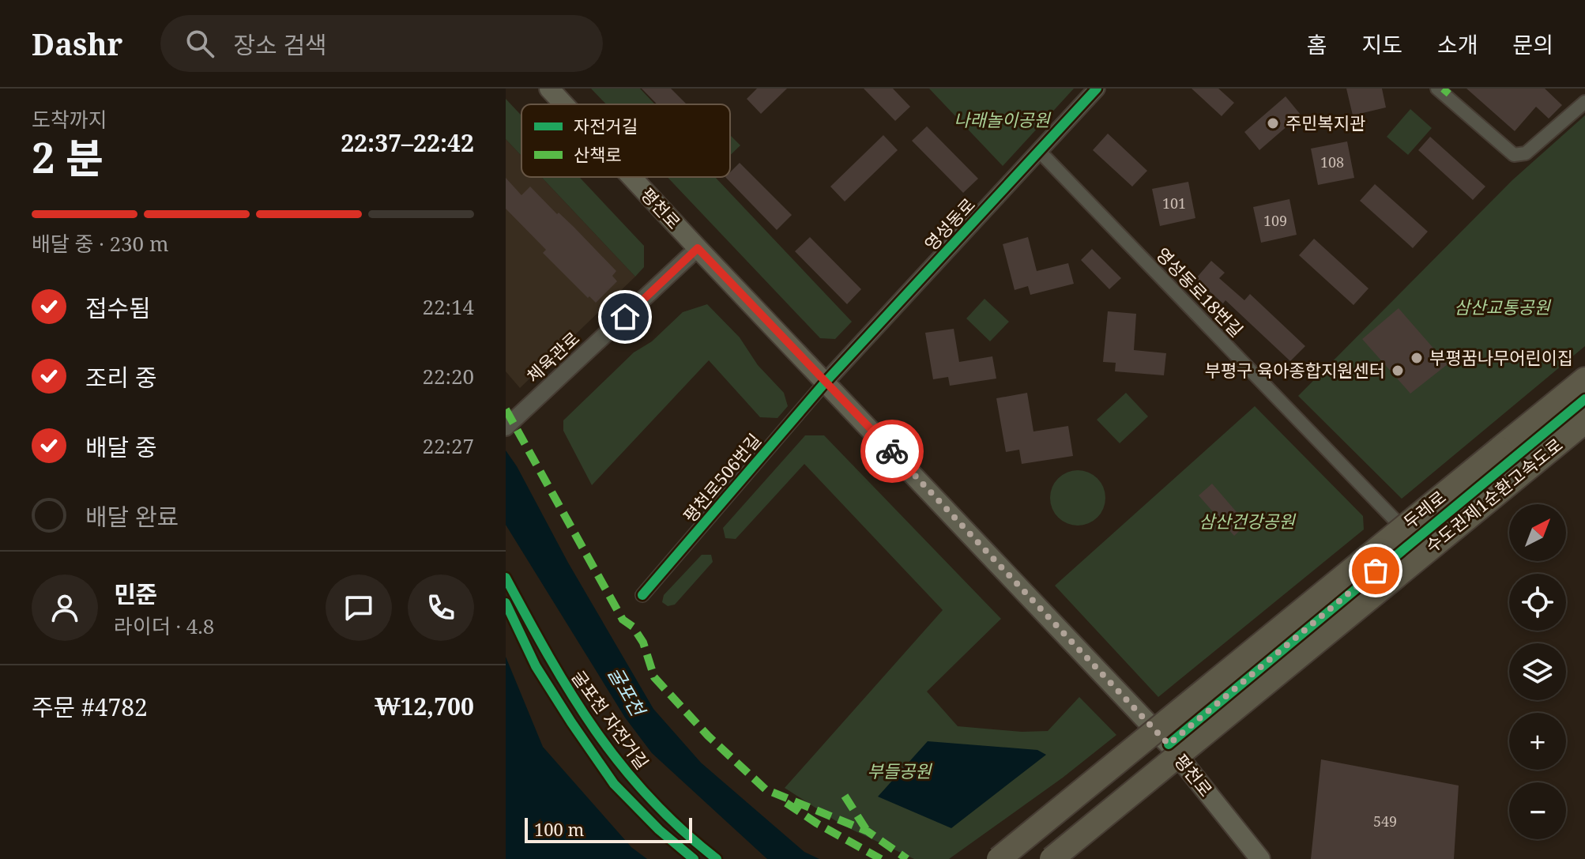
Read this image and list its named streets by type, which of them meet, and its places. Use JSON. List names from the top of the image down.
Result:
{
  "streets": {
    "highway": ["수도권제1순환고속도로"],
    "main road": ["평천로"],
    "street": [
      "영성동로",
      "영성동로18번길",
      "체육관로",
      "평천로506번길",
      "두레로"
    ],
    "cycle path": ["굴포천 자전거길"]
  },
  "crossings": [
    ["평천로", "영성동로"],
    ["평천로", "체육관로"],
    ["평천로", "평천로506번길"],
    ["평천로", "두레로"],
    ["영성동로", "영성동로18번길"],
    ["영성동로", "평천로506번길"],
    ["영성동로18번길", "두레로"]
  ],
  "water": ["굴포천"],
  "parks": [
    "나래놀이공원",
    "삼산교통공원",
    "삼산건강공원",
    "부들공원"
  ],
  "places": ["주민복지관", "부평꿈나무어린이집", "부평구 육아종합지원센터"],
  "house_numbers": [
    "108",
    "101",
    "109",
    "549"
  ],
  "legend": ["자전거길", "산책로"],
  "scale_bar": "100 m",
  "north": "top right",
  "page": {
    "header": "Dashr",
    "search": "장소 검색",
    "nav": [
      "홈",
      "지도",
      "소개",
      "문의"
    ],
    "heading": ["2 분", "도착까지", "22:37–22:42"],
    "panel": [
      "민준",
      "라이더 · 4.8",
      "주문 #4782",
      "₩12,700"
    ],
    "bar": "배달 중 · 230 m",
    "list": [
      ["접수됨", "22:14"],
      ["조리 중", "22:20"],
      ["배달 중", "22:27"],
      "배달 완료"
    ],
    "map_buttons": ["+", "−"],
    "scale": "100 m"
  }
}
